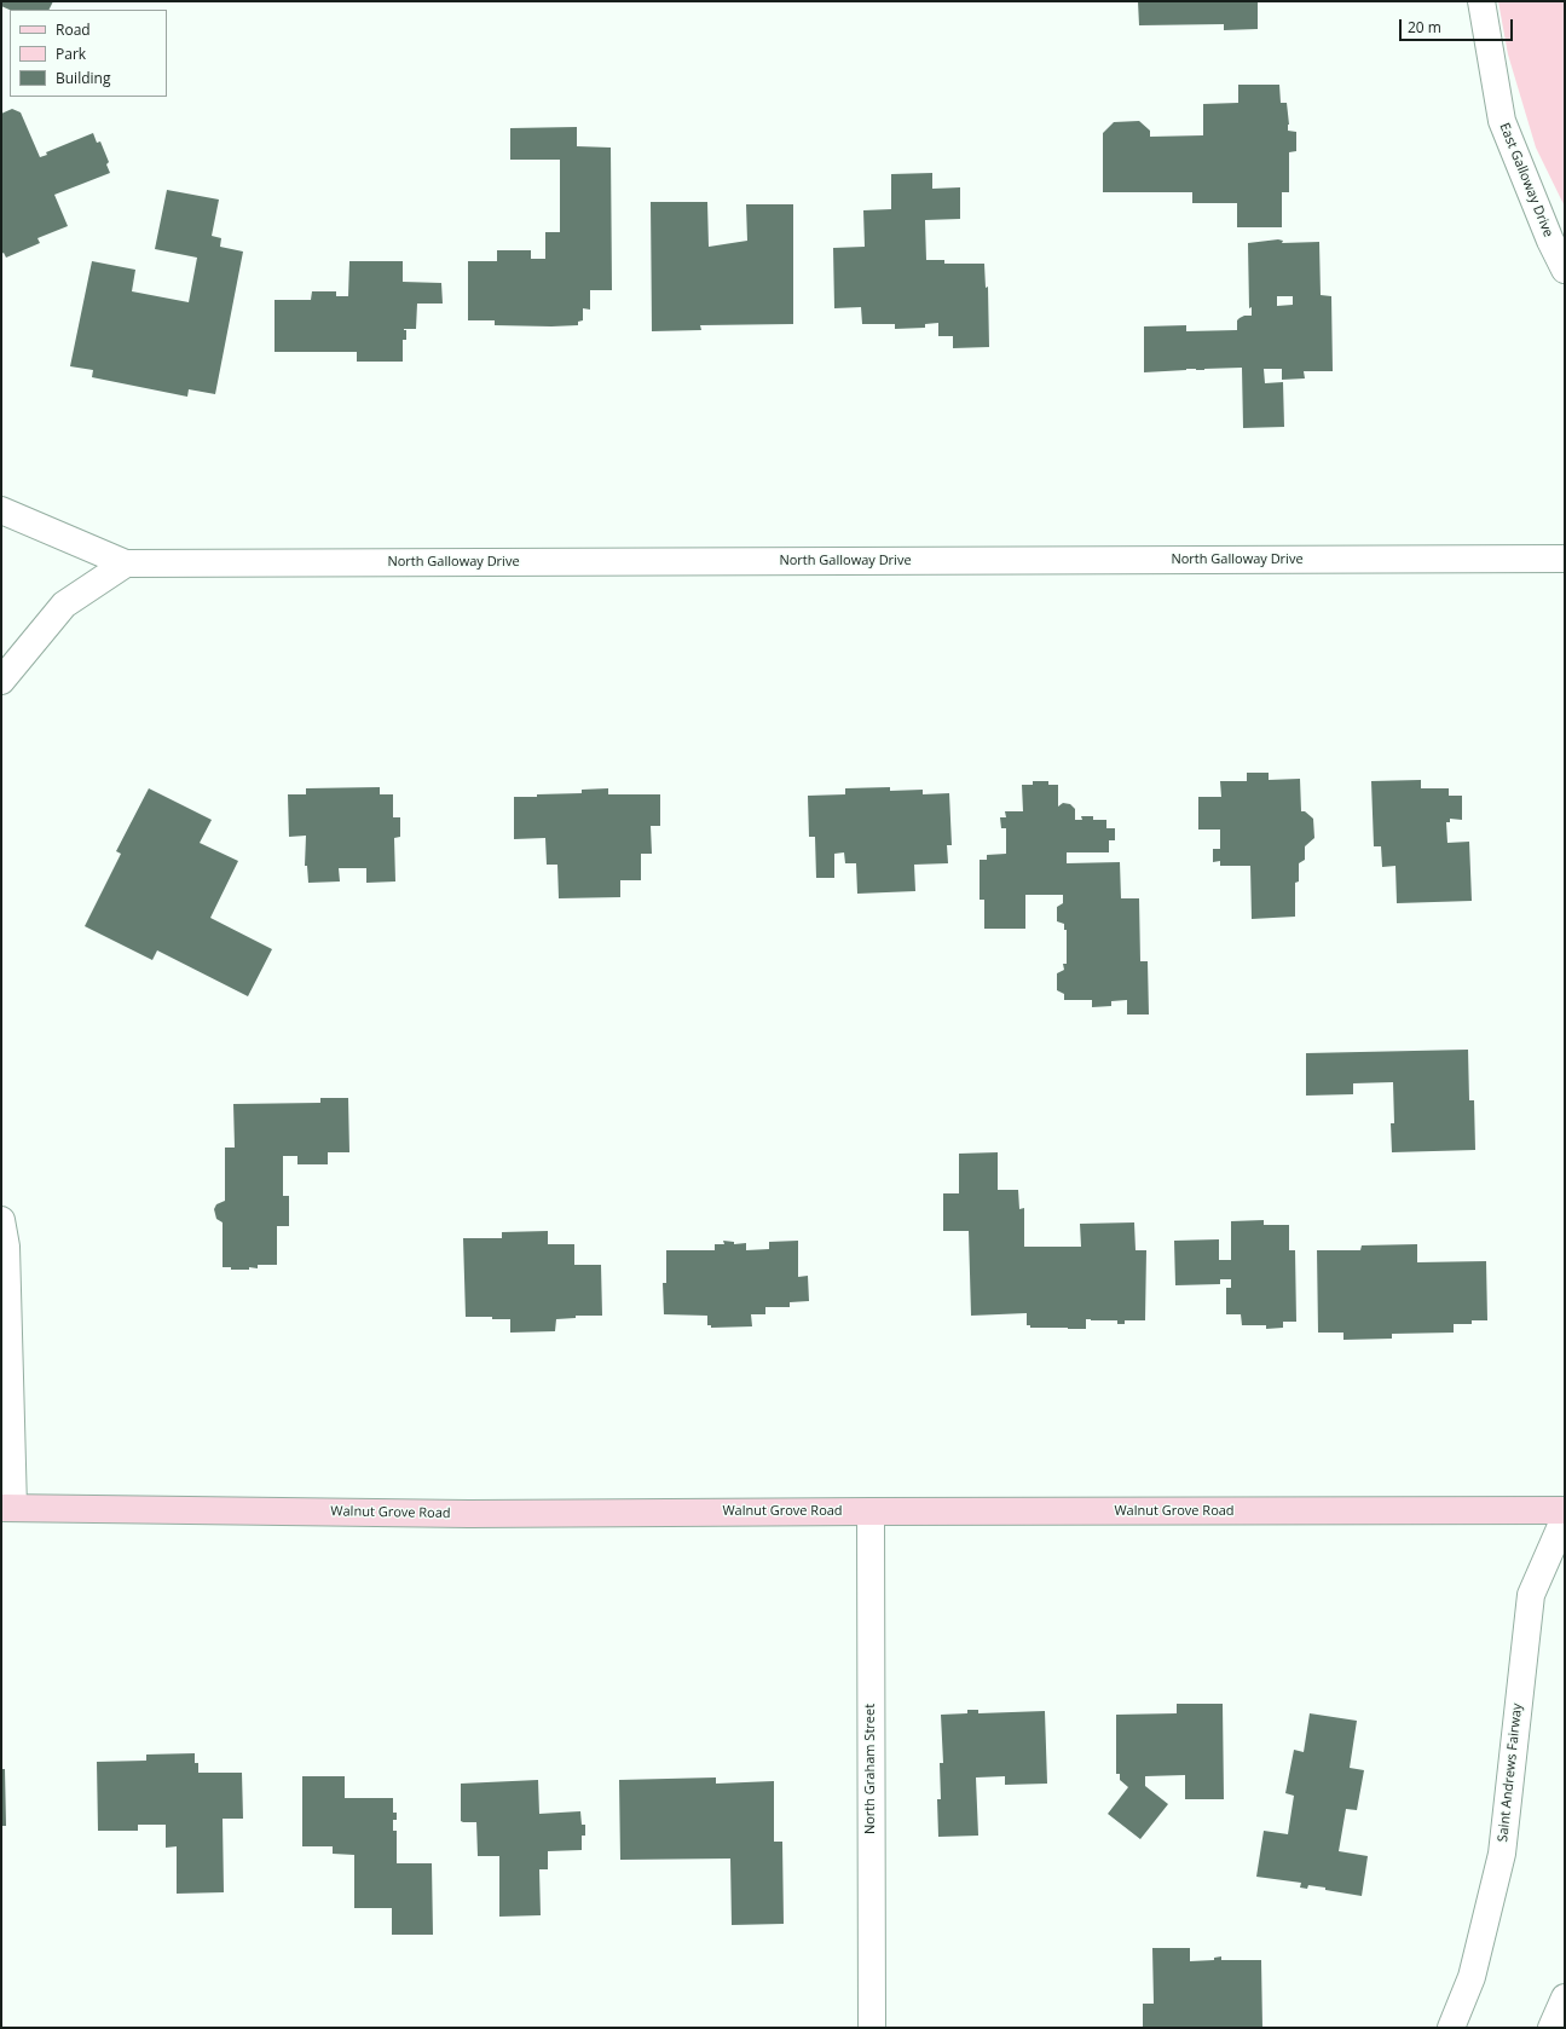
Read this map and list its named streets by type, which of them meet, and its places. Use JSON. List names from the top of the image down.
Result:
{
  "streets": {
    "main road": ["Walnut Grove Road"],
    "street": [
      "East Galloway Drive",
      "North Galloway Drive",
      "North Graham Street",
      "Saint Andrews Fairway"
    ]
  },
  "crossings": [
    ["Walnut Grove Road", "North Graham Street"]
  ],
  "legend": ["Road", "Park", "Building"],
  "scale_bar": "20 m"
}
